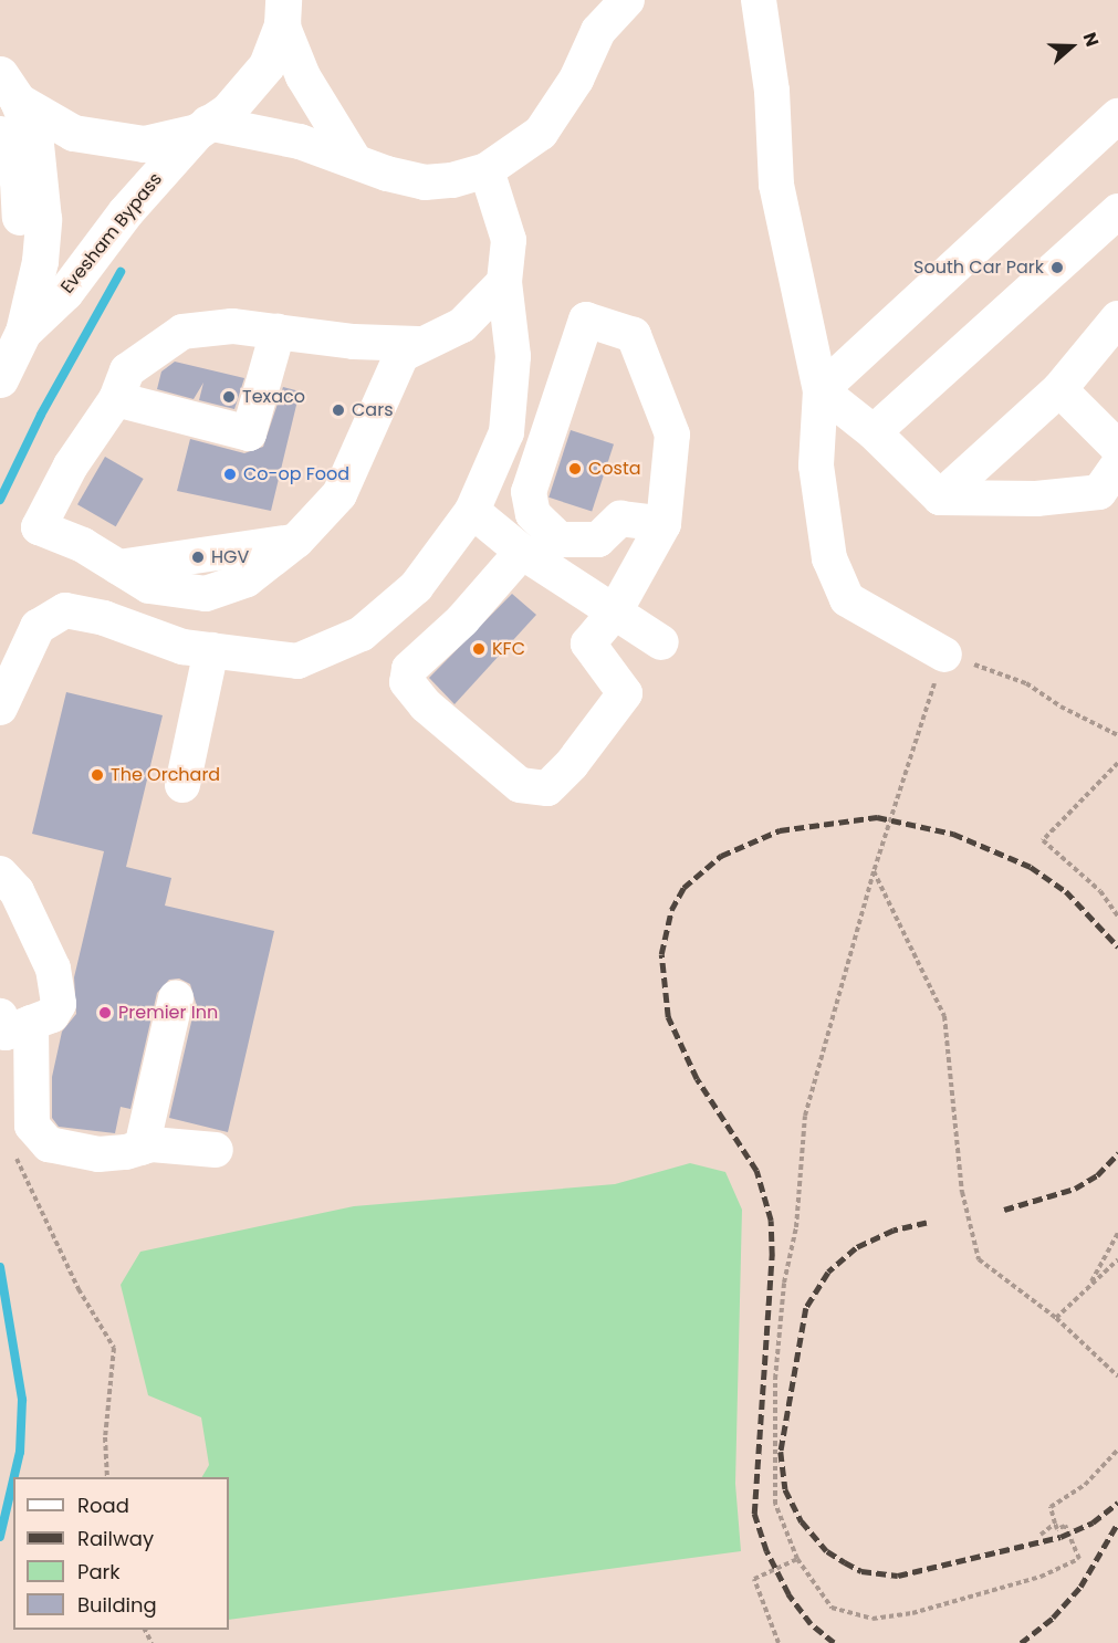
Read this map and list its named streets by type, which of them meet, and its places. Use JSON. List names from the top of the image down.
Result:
{
  "streets": {
    "highway": ["Evesham Bypass"]
  },
  "places": [
    "South Car Park",
    "Texaco",
    "Cars",
    "Costa",
    "Co-op Food",
    "HGV",
    "KFC",
    "The Orchard",
    "Premier Inn"
  ],
  "legend": [
    "Road",
    "Railway",
    "Park",
    "Building"
  ],
  "north": "right"
}
